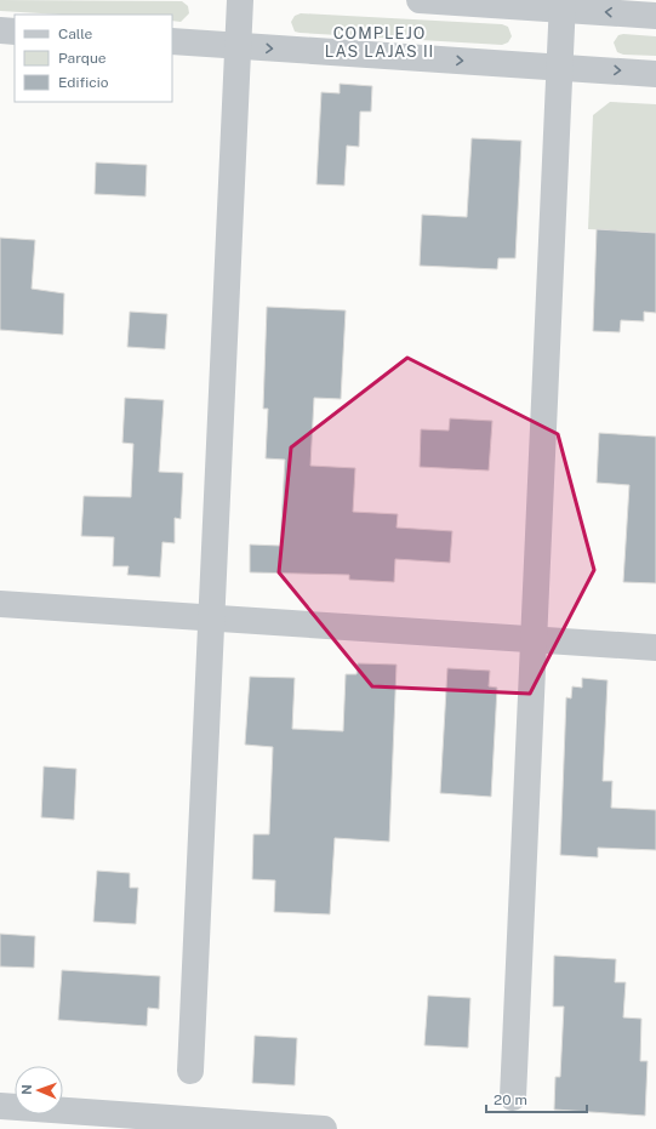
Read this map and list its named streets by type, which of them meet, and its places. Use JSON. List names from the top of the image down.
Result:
{
  "districts": ["COMPLEJO LAS LAJAS II"],
  "legend": ["Calle", "Parque", "Edificio"],
  "scale_bar": "20 m",
  "north": "left"
}
